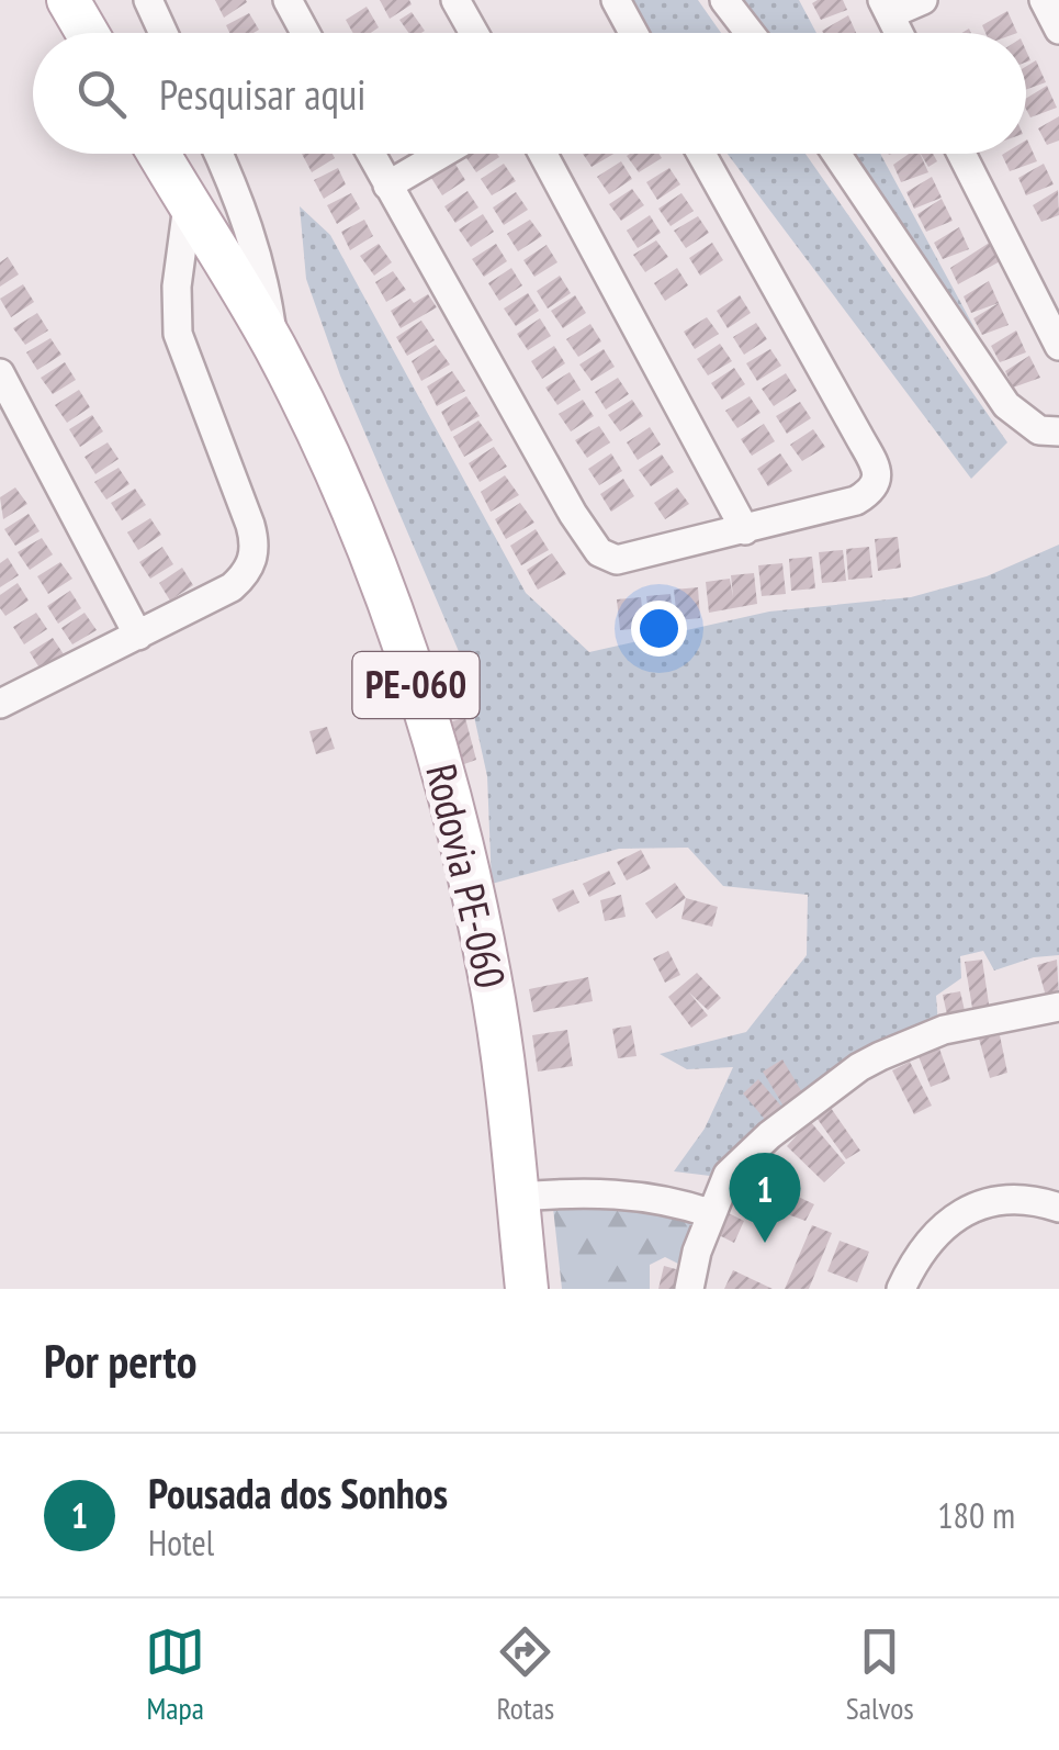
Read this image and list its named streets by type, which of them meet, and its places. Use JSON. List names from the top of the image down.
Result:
{
  "streets": {
    "main road": ["PE-060", "Rodovia PE-060"]
  },
  "page": {
    "search": "Pesquisar aqui",
    "pins": "1",
    "heading": "Por perto",
    "list": [
      {
        "mark": "1",
        "name": "Pousada dos Sonhos",
        "note": "Hotel",
        "value": "180 m"
      }
    ],
    "nav": ["Mapa", "Rotas", "Salvos"]
  }
}
